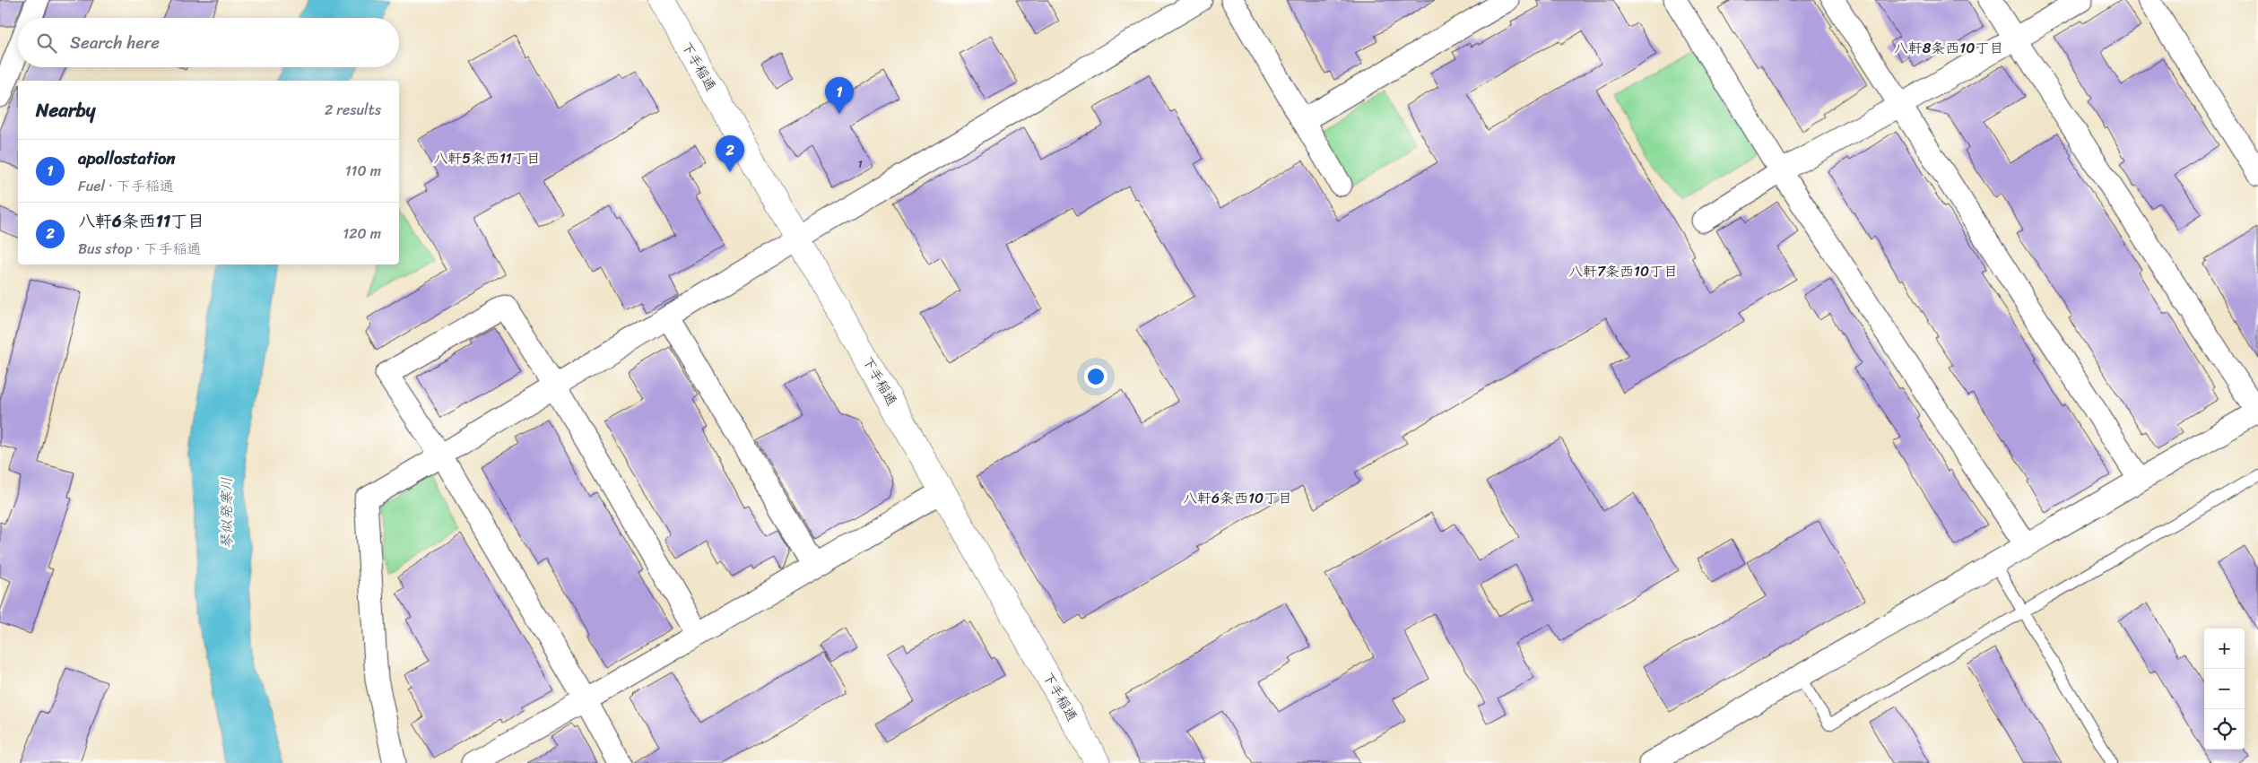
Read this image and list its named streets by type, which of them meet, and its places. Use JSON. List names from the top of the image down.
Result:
{
  "streets": {
    "main road": ["下手稲通"]
  },
  "districts": [
    "八軒8条西10丁目",
    "八軒5条西11丁目",
    "八軒7条西10丁目",
    "八軒6条西10丁目"
  ],
  "water": ["琴似発寒川"],
  "house_numbers": ["1"],
  "page": {
    "search": "Search here",
    "pins": ["1", "2"],
    "heading": ["Nearby", "2 results"],
    "list": [
      {
        "mark": "1",
        "name": "apollostation",
        "note": "Fuel · 下手稲通",
        "value": "110 m"
      },
      {
        "mark": "2",
        "name": "八軒6条西11丁目",
        "note": "Bus stop · 下手稲通",
        "value": "120 m"
      }
    ],
    "map_buttons": ["+", "−"]
  }
}
